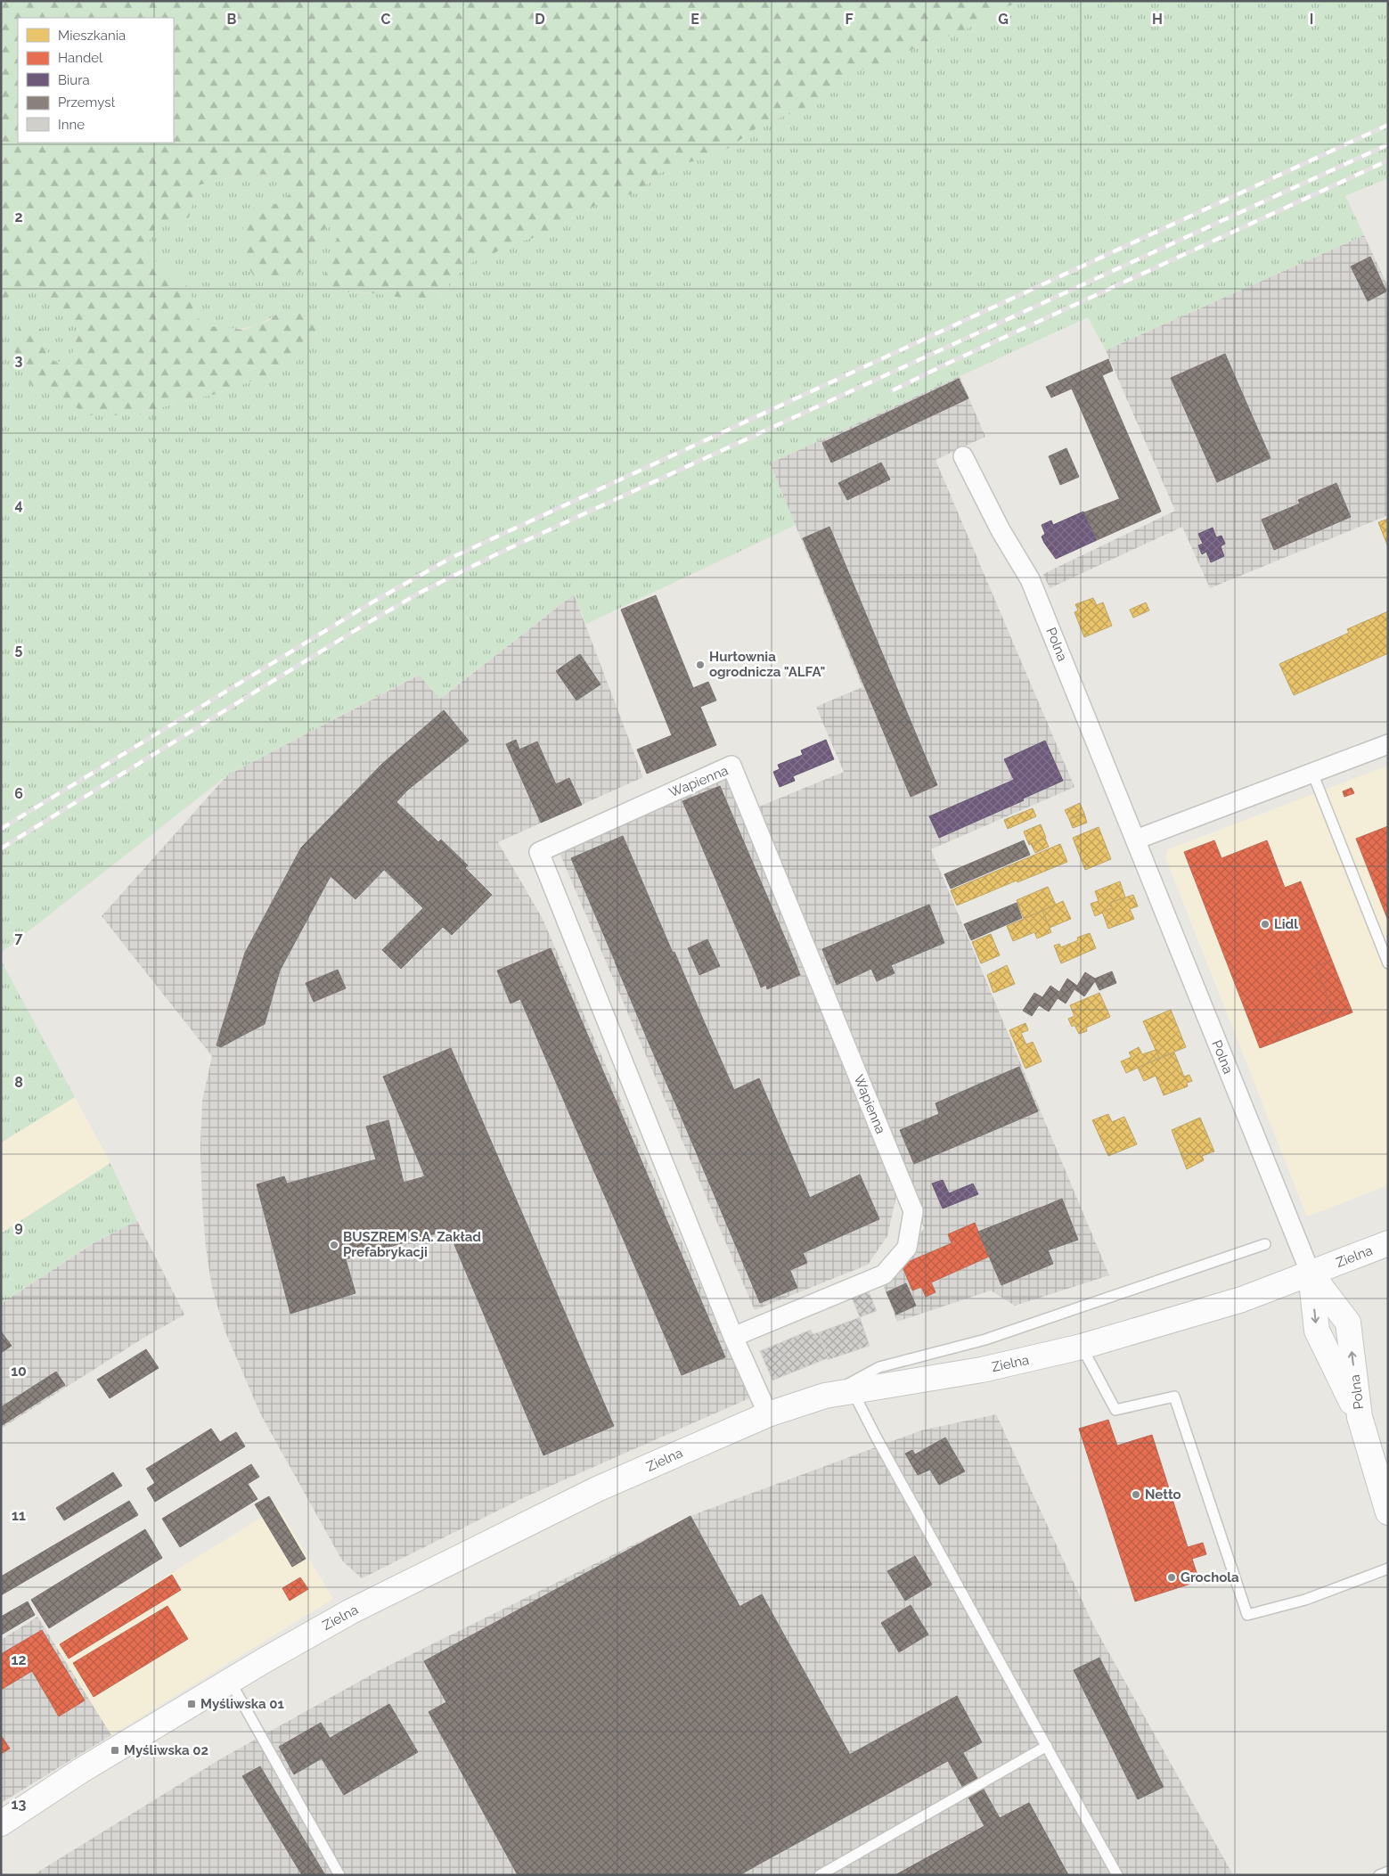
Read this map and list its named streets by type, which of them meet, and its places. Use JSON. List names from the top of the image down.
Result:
{
  "streets": {
    "street": ["Polna", "Wapienna", "Zielna"]
  },
  "crossings": [
    ["Polna", "Zielna"],
    ["Wapienna", "Zielna"]
  ],
  "places": {
    "other": [
      "Hurtownia ogrodnicza \"ALFA\"",
      "Lidl",
      "BUSZREM S.A. Zakład Prefabrykacji",
      "Netto",
      "Grochola"
    ],
    "transit": ["Myśliwska 01", "Myśliwska 02"]
  },
  "legend": [
    "Mieszkania",
    "Handel",
    "Biura",
    "Przemysł",
    "Inne"
  ],
  "grid": {
    "columns": [
      "B",
      "C",
      "D",
      "E",
      "F",
      "G",
      "H",
      "I"
    ],
    "rows": [
      "2",
      "3",
      "4",
      "5",
      "6",
      "7",
      "8",
      "9",
      "10",
      "11",
      "12",
      "13"
    ]
  }
}
